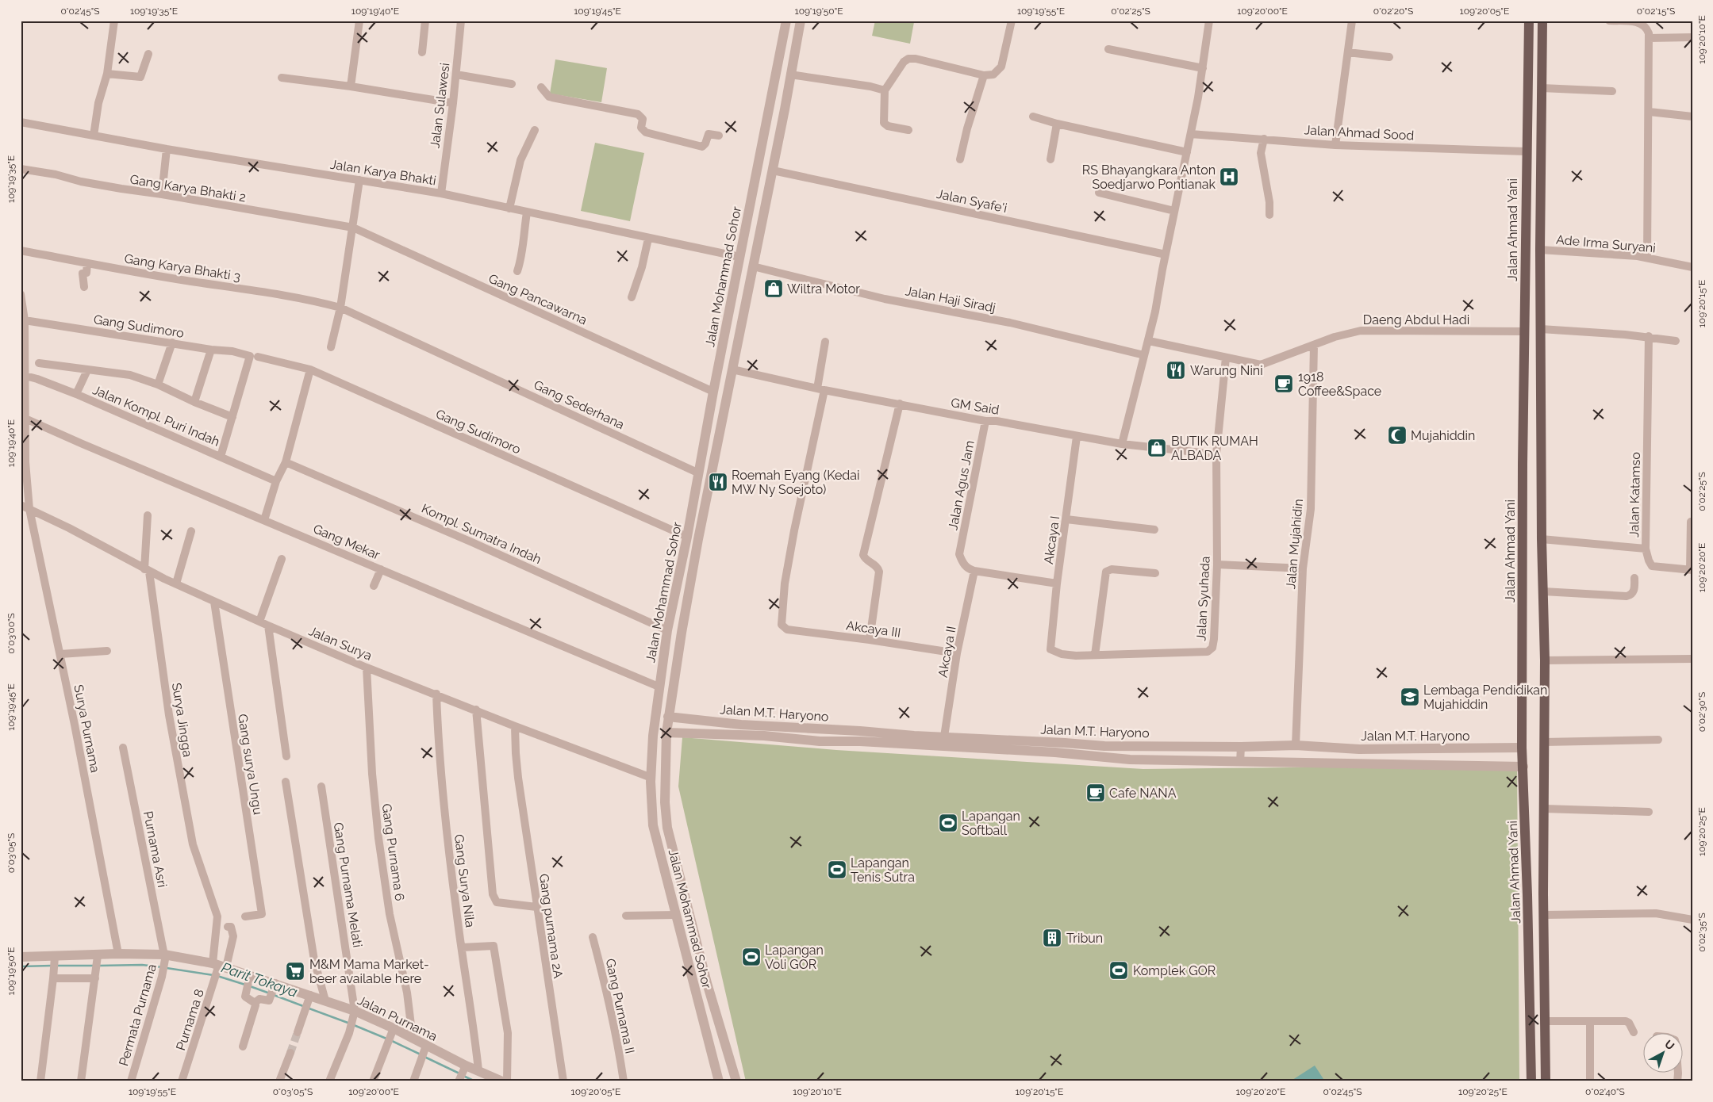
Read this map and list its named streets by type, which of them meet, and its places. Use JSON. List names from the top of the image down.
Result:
{
  "streets": {
    "main road": ["Jalan Ahmad Yani"],
    "street": [
      "Jalan Sulawesi",
      "Jalan Ahmad Sood",
      "Jalan Karya Bhakti",
      "Gang Karya Bhakti 2",
      "Jalan Syafe'i",
      "Ade Irma Suryani",
      "Gang Karya Bhakti 3",
      "Jalan Mohammad Sohor",
      "Gang Pancawarna",
      "Jalan Haji Siradj",
      "Daeng Abdul Hadi",
      "Gang Sudimoro",
      "Gang Sederhana",
      "GM Said",
      "Jalan Kompl. Puri Indah",
      "Jalan Agus Jam",
      "Jalan Katamso",
      "Kompl. Sumatra Indah",
      "Akcaya I",
      "Gang Mekar",
      "Jalan Mujahidin",
      "Jalan Syuhada",
      "Akcaya III",
      "Jalan Surya",
      "Akcaya II",
      "Jalan M.T. Haryono",
      "Surya Jingga",
      "Surya Purnama",
      "Gang surya Ungu",
      "Purnama Asri",
      "Gang Purnama 6",
      "Gang Surya Nila",
      "Gang Purnama Melati",
      "Gang purnama 2A",
      "Gang Purnama II",
      "Permata Purnama",
      "Jalan Purnama",
      "Purnama 8"
    ]
  },
  "crossings": [
    ["Jalan Sulawesi", "Jalan Karya Bhakti"],
    ["Jalan Ahmad Sood", "Jalan Ahmad Yani"],
    ["Jalan Karya Bhakti", "Jalan Mohammad Sohor"],
    ["Gang Karya Bhakti 2", "Gang Pancawarna"],
    ["Jalan Syafe'i", "Jalan Mohammad Sohor"],
    ["Jalan Ahmad Yani", "Daeng Abdul Hadi"],
    ["Jalan Ahmad Yani", "Jalan M.T. Haryono"],
    ["Gang Karya Bhakti 3", "Gang Sederhana"],
    ["Jalan Mohammad Sohor", "Gang Pancawarna"],
    ["Jalan Mohammad Sohor", "Jalan Haji Siradj"],
    ["Jalan Mohammad Sohor", "Gang Sudimoro"],
    ["Jalan Mohammad Sohor", "Gang Sederhana"],
    ["Jalan Mohammad Sohor", "GM Said"],
    ["Jalan Mohammad Sohor", "Kompl. Sumatra Indah"],
    ["Jalan Mohammad Sohor", "Gang Mekar"],
    ["Jalan Mohammad Sohor", "Jalan Surya"],
    ["Jalan Mohammad Sohor", "Jalan M.T. Haryono"],
    ["Daeng Abdul Hadi", "Jalan Mujahidin"],
    ["Daeng Abdul Hadi", "Jalan Syuhada"],
    ["Gang Sudimoro", "Surya Purnama"],
    ["GM Said", "Jalan Agus Jam"],
    ["GM Said", "Akcaya I"],
    ["GM Said", "Jalan Syuhada"],
    ["GM Said", "Akcaya III"],
    ["Jalan Kompl. Puri Indah", "Surya Purnama"],
    ["Jalan Agus Jam", "Akcaya II"],
    ["Akcaya I", "Jalan Syuhada"],
    ["Gang Mekar", "Surya Purnama"],
    ["Jalan Mujahidin", "Jalan M.T. Haryono"],
    ["Akcaya III", "Akcaya II"],
    ["Jalan Surya", "Surya Jingga"],
    ["Jalan Surya", "Surya Purnama"],
    ["Jalan Surya", "Gang surya Ungu"],
    ["Jalan Surya", "Gang Purnama 6"],
    ["Jalan Surya", "Gang Surya Nila"],
    ["Jalan Surya", "Gang purnama 2A"],
    ["Akcaya II", "Jalan M.T. Haryono"],
    ["Surya Jingga", "Jalan Purnama"],
    ["Surya Jingga", "Purnama 8"],
    ["Surya Purnama", "Jalan Purnama"],
    ["Purnama Asri", "Permata Purnama"],
    ["Purnama Asri", "Jalan Purnama"],
    ["Gang Purnama 6", "Jalan Purnama"],
    ["Gang Surya Nila", "Jalan Purnama"],
    ["Gang Purnama Melati", "Jalan Purnama"],
    ["Permata Purnama", "Jalan Purnama"],
    ["Jalan Purnama", "Purnama 8"]
  ],
  "water": ["Parit Tokaya"],
  "places": {
    "hospital": ["RS Bhayangkara Anton Soedjarwo Pontianak"],
    "shop": ["Wiltra Motor", "BUTIK RUMAH ALBADA"],
    "restaurant": ["Warung Nini", "Roemah Eyang (Kedai MW Ny Soejoto)"],
    "cafe": ["1918 Coffee&Space", "Cafe NANA"],
    "mosque": ["Mujahiddin"],
    "school or university": ["Lembaga Pendidikan Mujahiddin"],
    "sports": [
      "Lapangan Softball",
      "Lapangan Tenis Sutra",
      "Lapangan Voli GOR",
      "Komplek GOR"
    ],
    "building": ["Tribun"],
    "supermarket": ["M&M Mama Market- beer available here"]
  },
  "north": "top right",
  "coordinates": [
    "0°02'45\"S",
    "109°19'35\"E",
    "109°19'40\"E",
    "109°19'45\"E",
    "109°19'50\"E",
    "109°19'55\"E",
    "0°02'25\"S",
    "109°20'00\"E",
    "0°02'20\"S",
    "109°20'05\"E",
    "0°02'15\"S",
    "109°20'10\"E",
    "109°20'15\"E",
    "109°20'20\"E",
    "0°03'00\"S",
    "0°02'30\"S",
    "109°20'25\"E",
    "0°03'05\"S",
    "0°02'35\"S",
    "0°02'40\"S"
  ]
}
